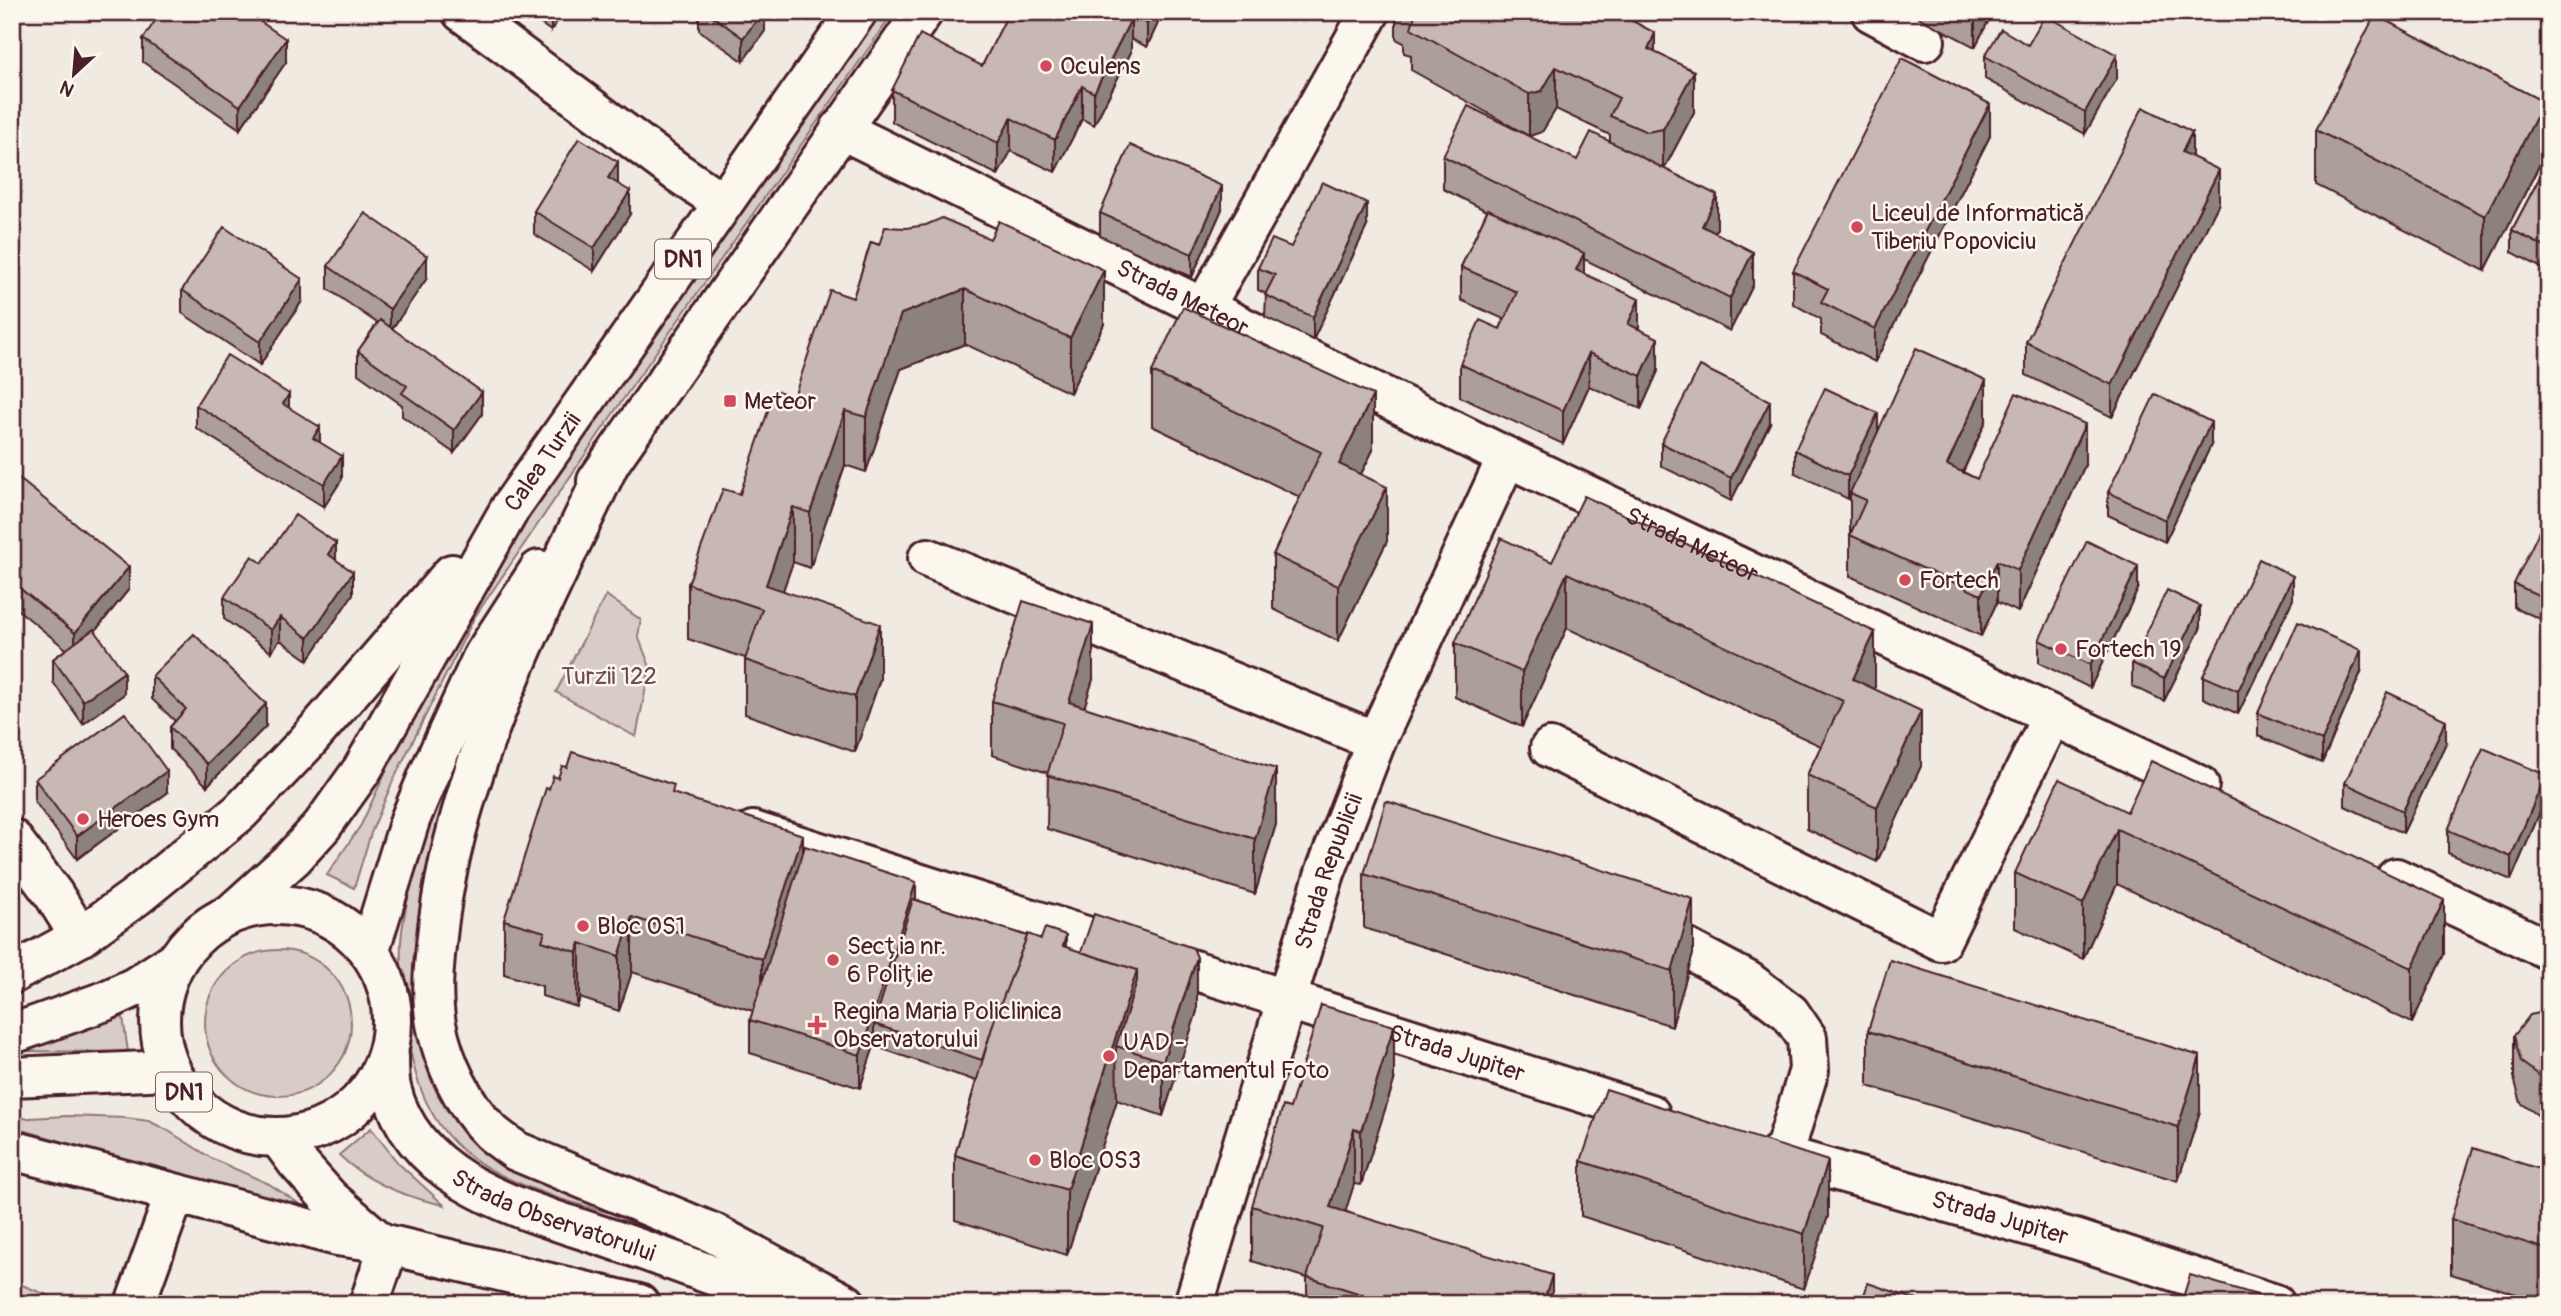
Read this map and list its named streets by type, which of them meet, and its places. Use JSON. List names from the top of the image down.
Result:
{
  "streets": {
    "main road": [
      "DN1",
      "Strada Meteor",
      "Calea Turzii",
      "Strada Republicii",
      "Strada Jupiter",
      "Strada Observatorului"
    ]
  },
  "crossings": [
    ["DN1", "Strada Meteor"],
    ["DN1", "Calea Turzii"],
    ["DN1", "Strada Observatorului"],
    ["Strada Meteor", "Strada Republicii"],
    ["Calea Turzii", "Strada Observatorului"],
    ["Strada Republicii", "Strada Jupiter"]
  ],
  "parks": ["Turzii 122"],
  "places": {
    "other": [
      "Oculens",
      "Liceul de Informatică Tiberiu Popoviciu",
      "Fortech",
      "Fortech 19",
      "Heroes Gym",
      "Bloc OS1",
      "Secția nr. 6 Poliție",
      "UAD - Departamentul Foto",
      "Bloc OS3"
    ],
    "transit": ["Meteor"],
    "health": ["Regina Maria Policlinica Observatorului"]
  },
  "north": "bottom left"
}
